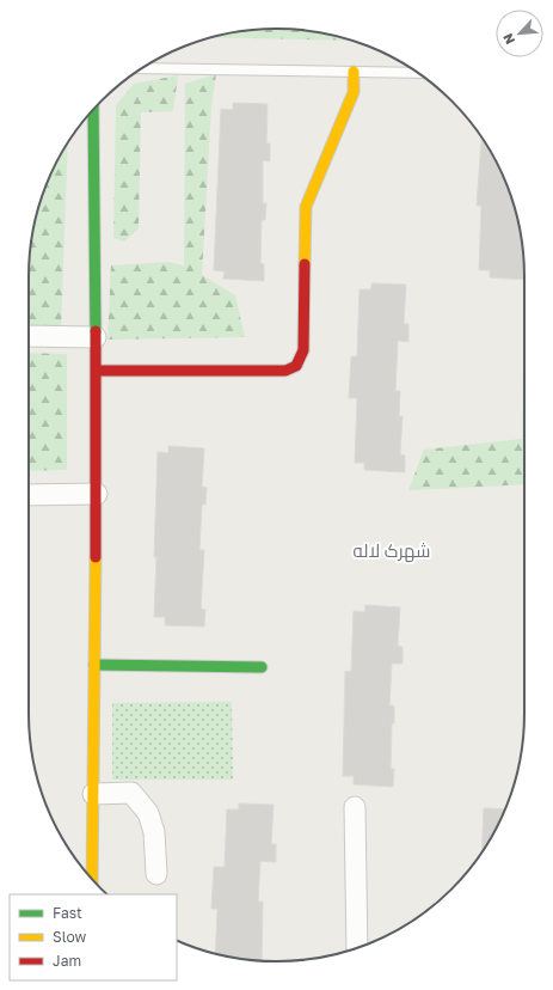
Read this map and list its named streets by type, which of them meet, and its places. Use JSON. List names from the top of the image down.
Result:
{
  "districts": ["شهرک لاله"],
  "legend": ["Fast", "Slow", "Jam"],
  "north": "bottom left"
}
